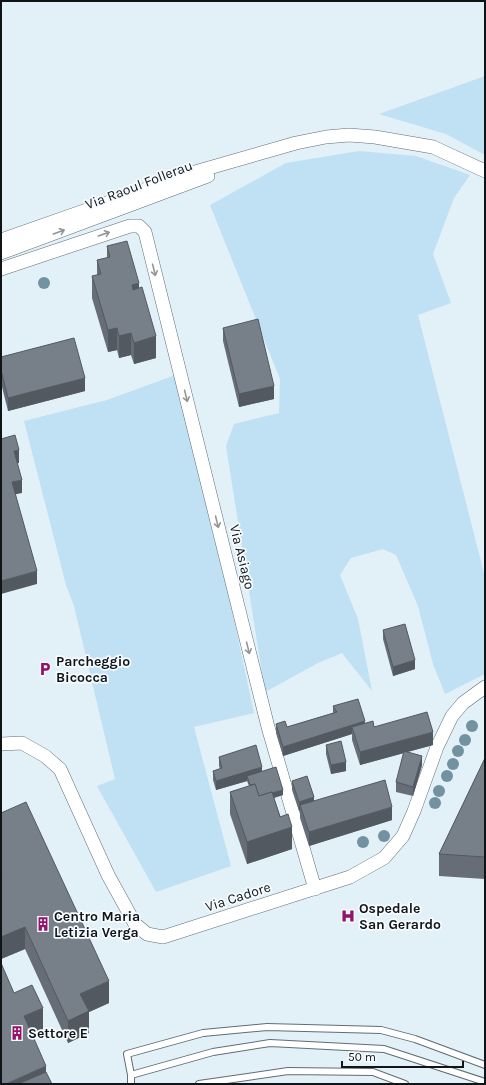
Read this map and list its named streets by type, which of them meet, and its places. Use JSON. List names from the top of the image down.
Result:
{
  "streets": {
    "street": ["Via Raoul Follerau", "Via Asiago", "Via Cadore"]
  },
  "crossings": [
    ["Via Asiago", "Via Cadore"]
  ],
  "one_way": ["Via Asiago"],
  "places": {
    "parking": ["Parcheggio Bicocca"],
    "hospital": ["Ospedale San Gerardo"],
    "building": ["Centro Maria Letizia Verga", "Settore E"]
  },
  "scale_bar": "50 m"
}
